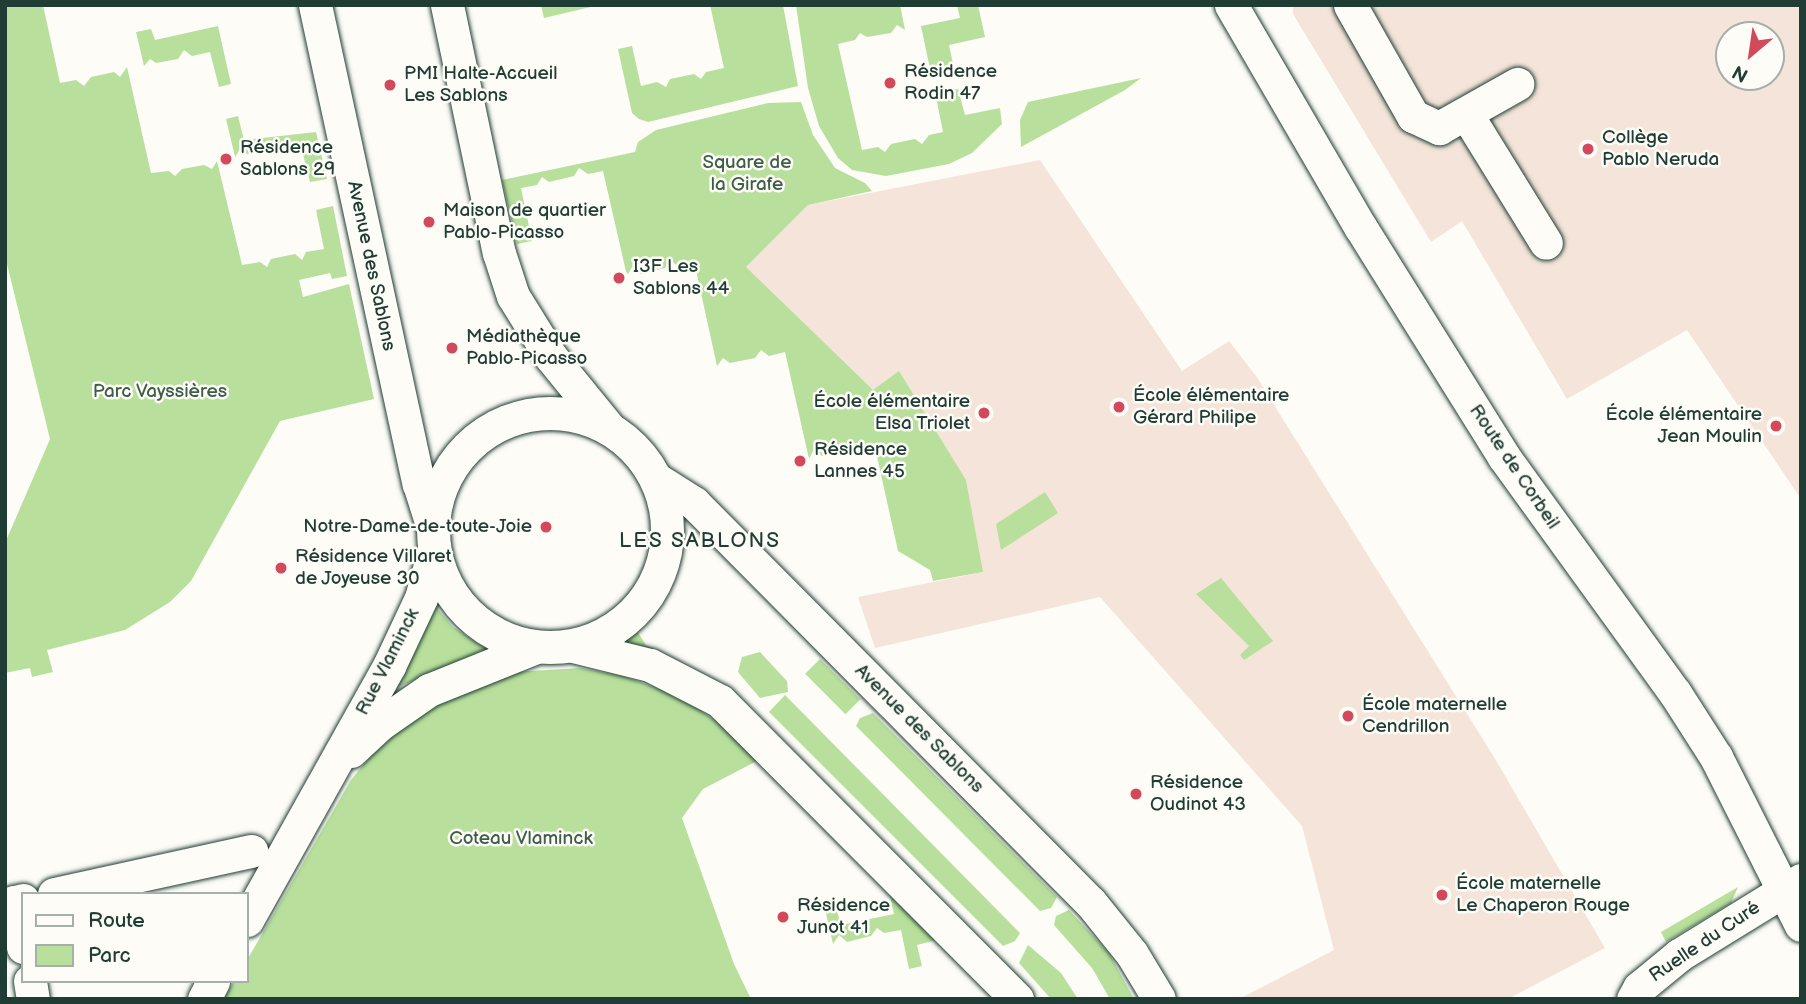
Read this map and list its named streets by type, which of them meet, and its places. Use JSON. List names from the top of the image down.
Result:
{
  "streets": {
    "street": [
      "Avenue des Sablons",
      "Route de Corbeil",
      "Rue Vlaminck",
      "Ruelle du Curé"
    ]
  },
  "crossings": [
    ["Avenue des Sablons", "Rue Vlaminck"],
    ["Route de Corbeil", "Ruelle du Curé"]
  ],
  "districts": ["LES SABLONS"],
  "parks": ["Square de la Girafe", "Parc Vayssières", "Coteau Vlaminck"],
  "places": [
    "Résidence Rodin 47",
    "PMI Halte-Accueil Les Sablons",
    "Collège Pablo Neruda",
    "Résidence Sablons 29",
    "Maison de quartier Pablo-Picasso",
    "I3F Les Sablons 44",
    "Médiathèque Pablo-Picasso",
    "École élémentaire Gérard Philipe",
    "École élémentaire Elsa Triolet",
    "École élémentaire Jean Moulin",
    "Résidence Lannes 45",
    "Notre-Dame-de-toute-Joie",
    "Résidence Villaret de Joyeuse 30",
    "École maternelle Cendrillon",
    "Résidence Oudinot 43",
    "École maternelle Le Chaperon Rouge",
    "Résidence Junot 41"
  ],
  "legend": ["Route", "Parc"],
  "north": "bottom left"
}
